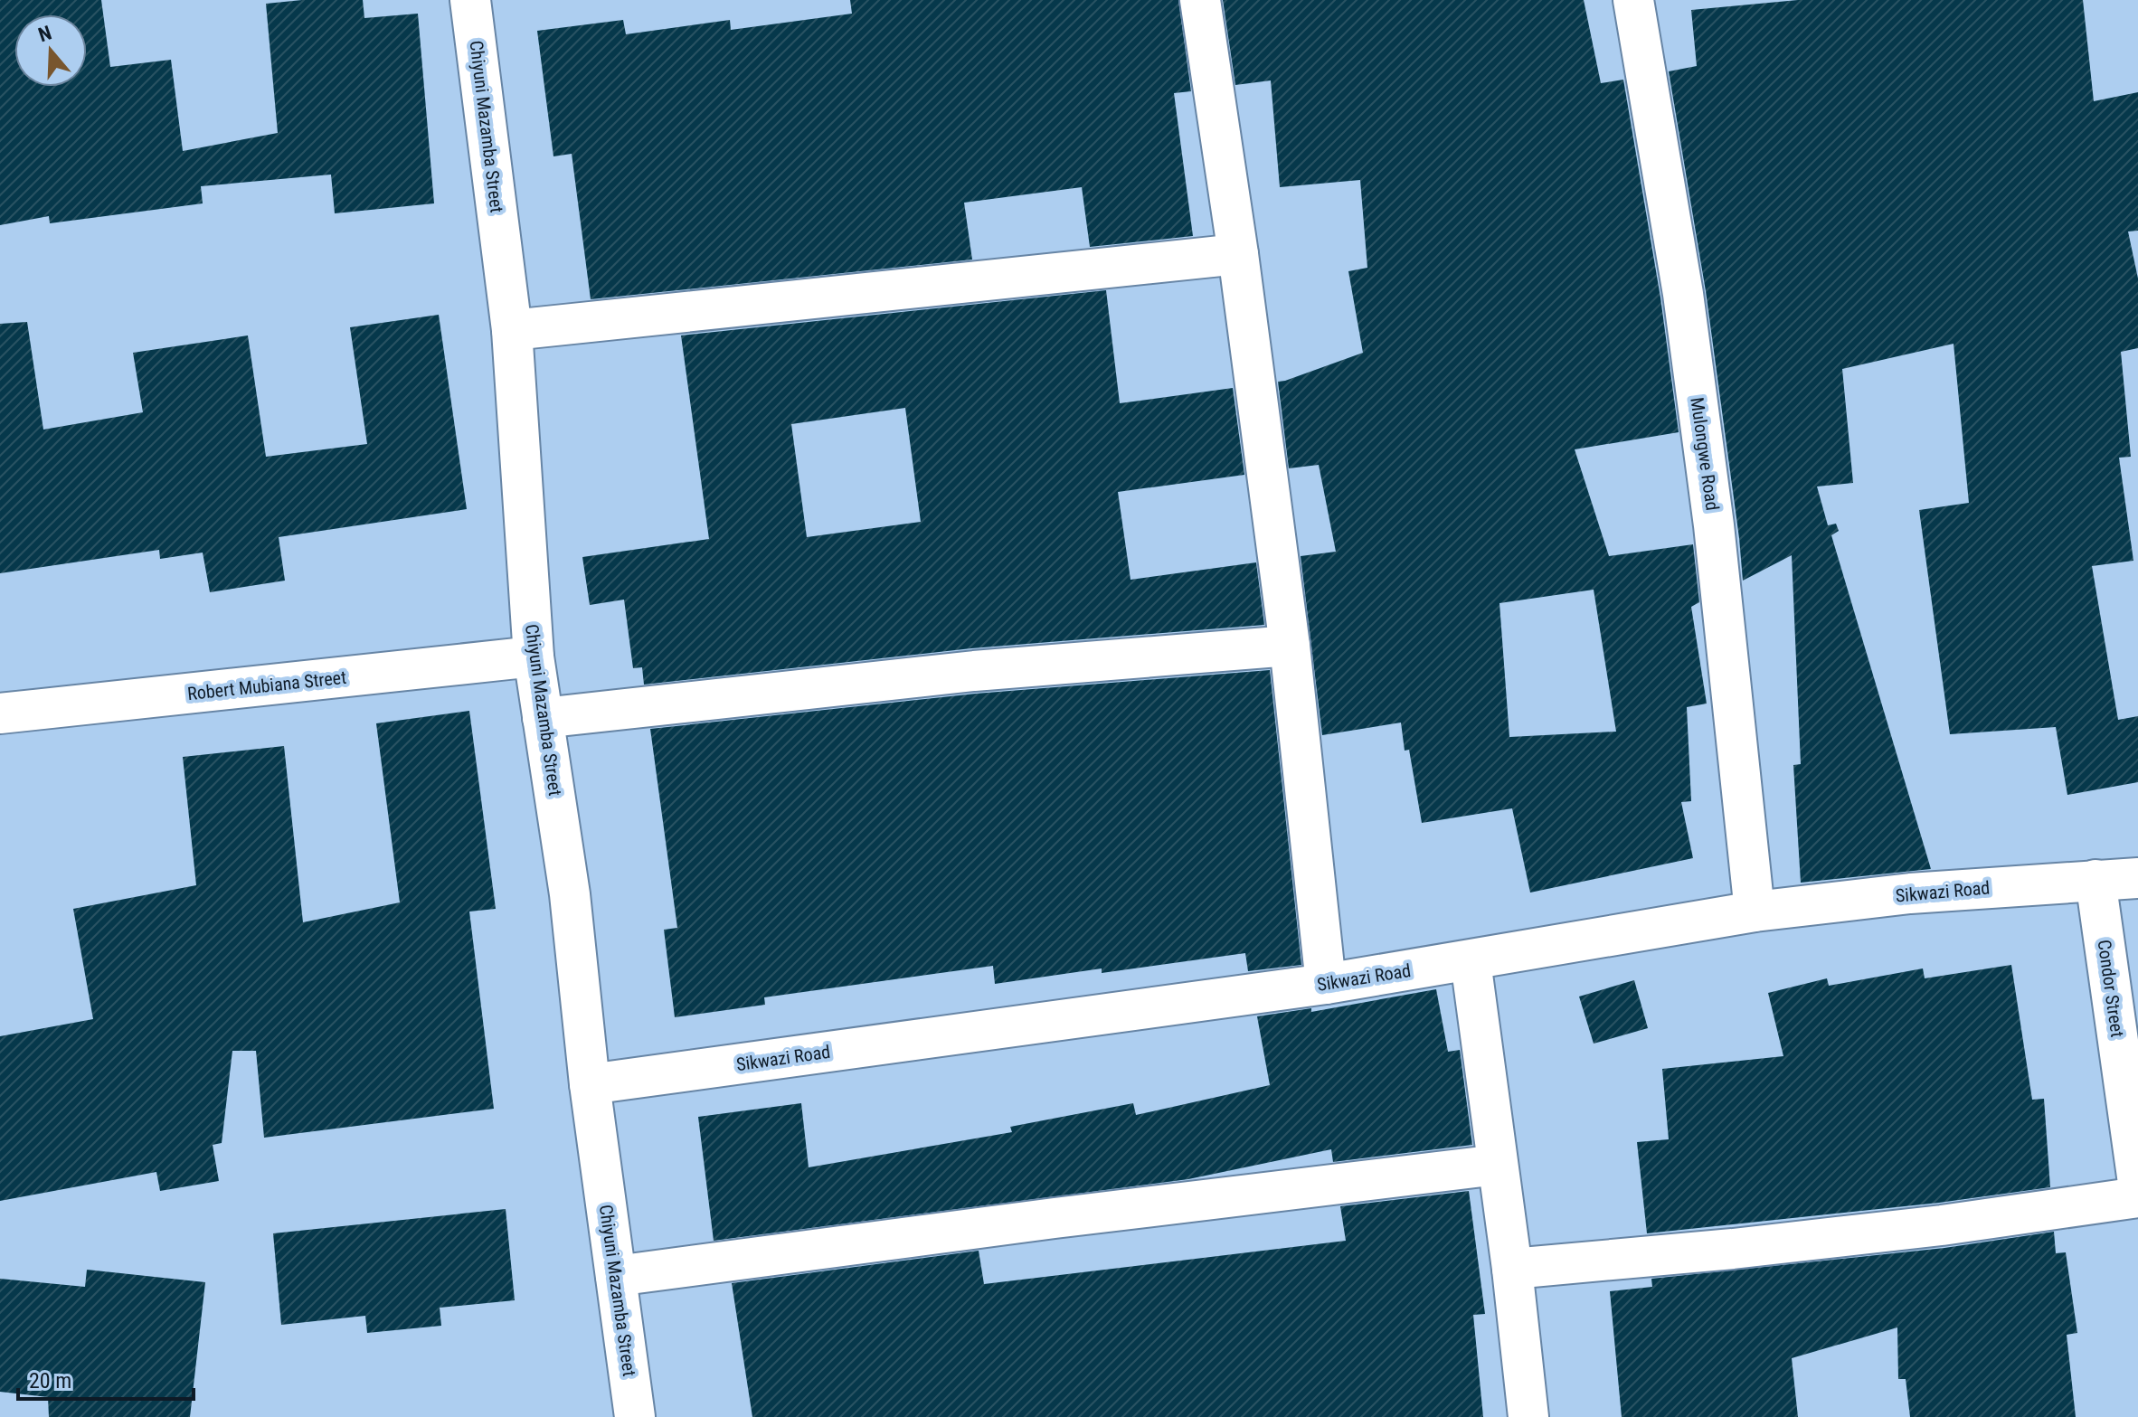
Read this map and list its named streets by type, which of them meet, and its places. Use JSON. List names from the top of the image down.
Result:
{
  "streets": {
    "street": [
      "Chiyuni Mazamba Street",
      "Mulongwe Road",
      "Robert Mubiana Street",
      "Sikwazi Road",
      "Condor Street"
    ]
  },
  "crossings": [
    ["Chiyuni Mazamba Street", "Robert Mubiana Street"],
    ["Chiyuni Mazamba Street", "Sikwazi Road"],
    ["Mulongwe Road", "Sikwazi Road"],
    ["Sikwazi Road", "Condor Street"]
  ],
  "scale_bar": "20 m",
  "north": "top"
}
